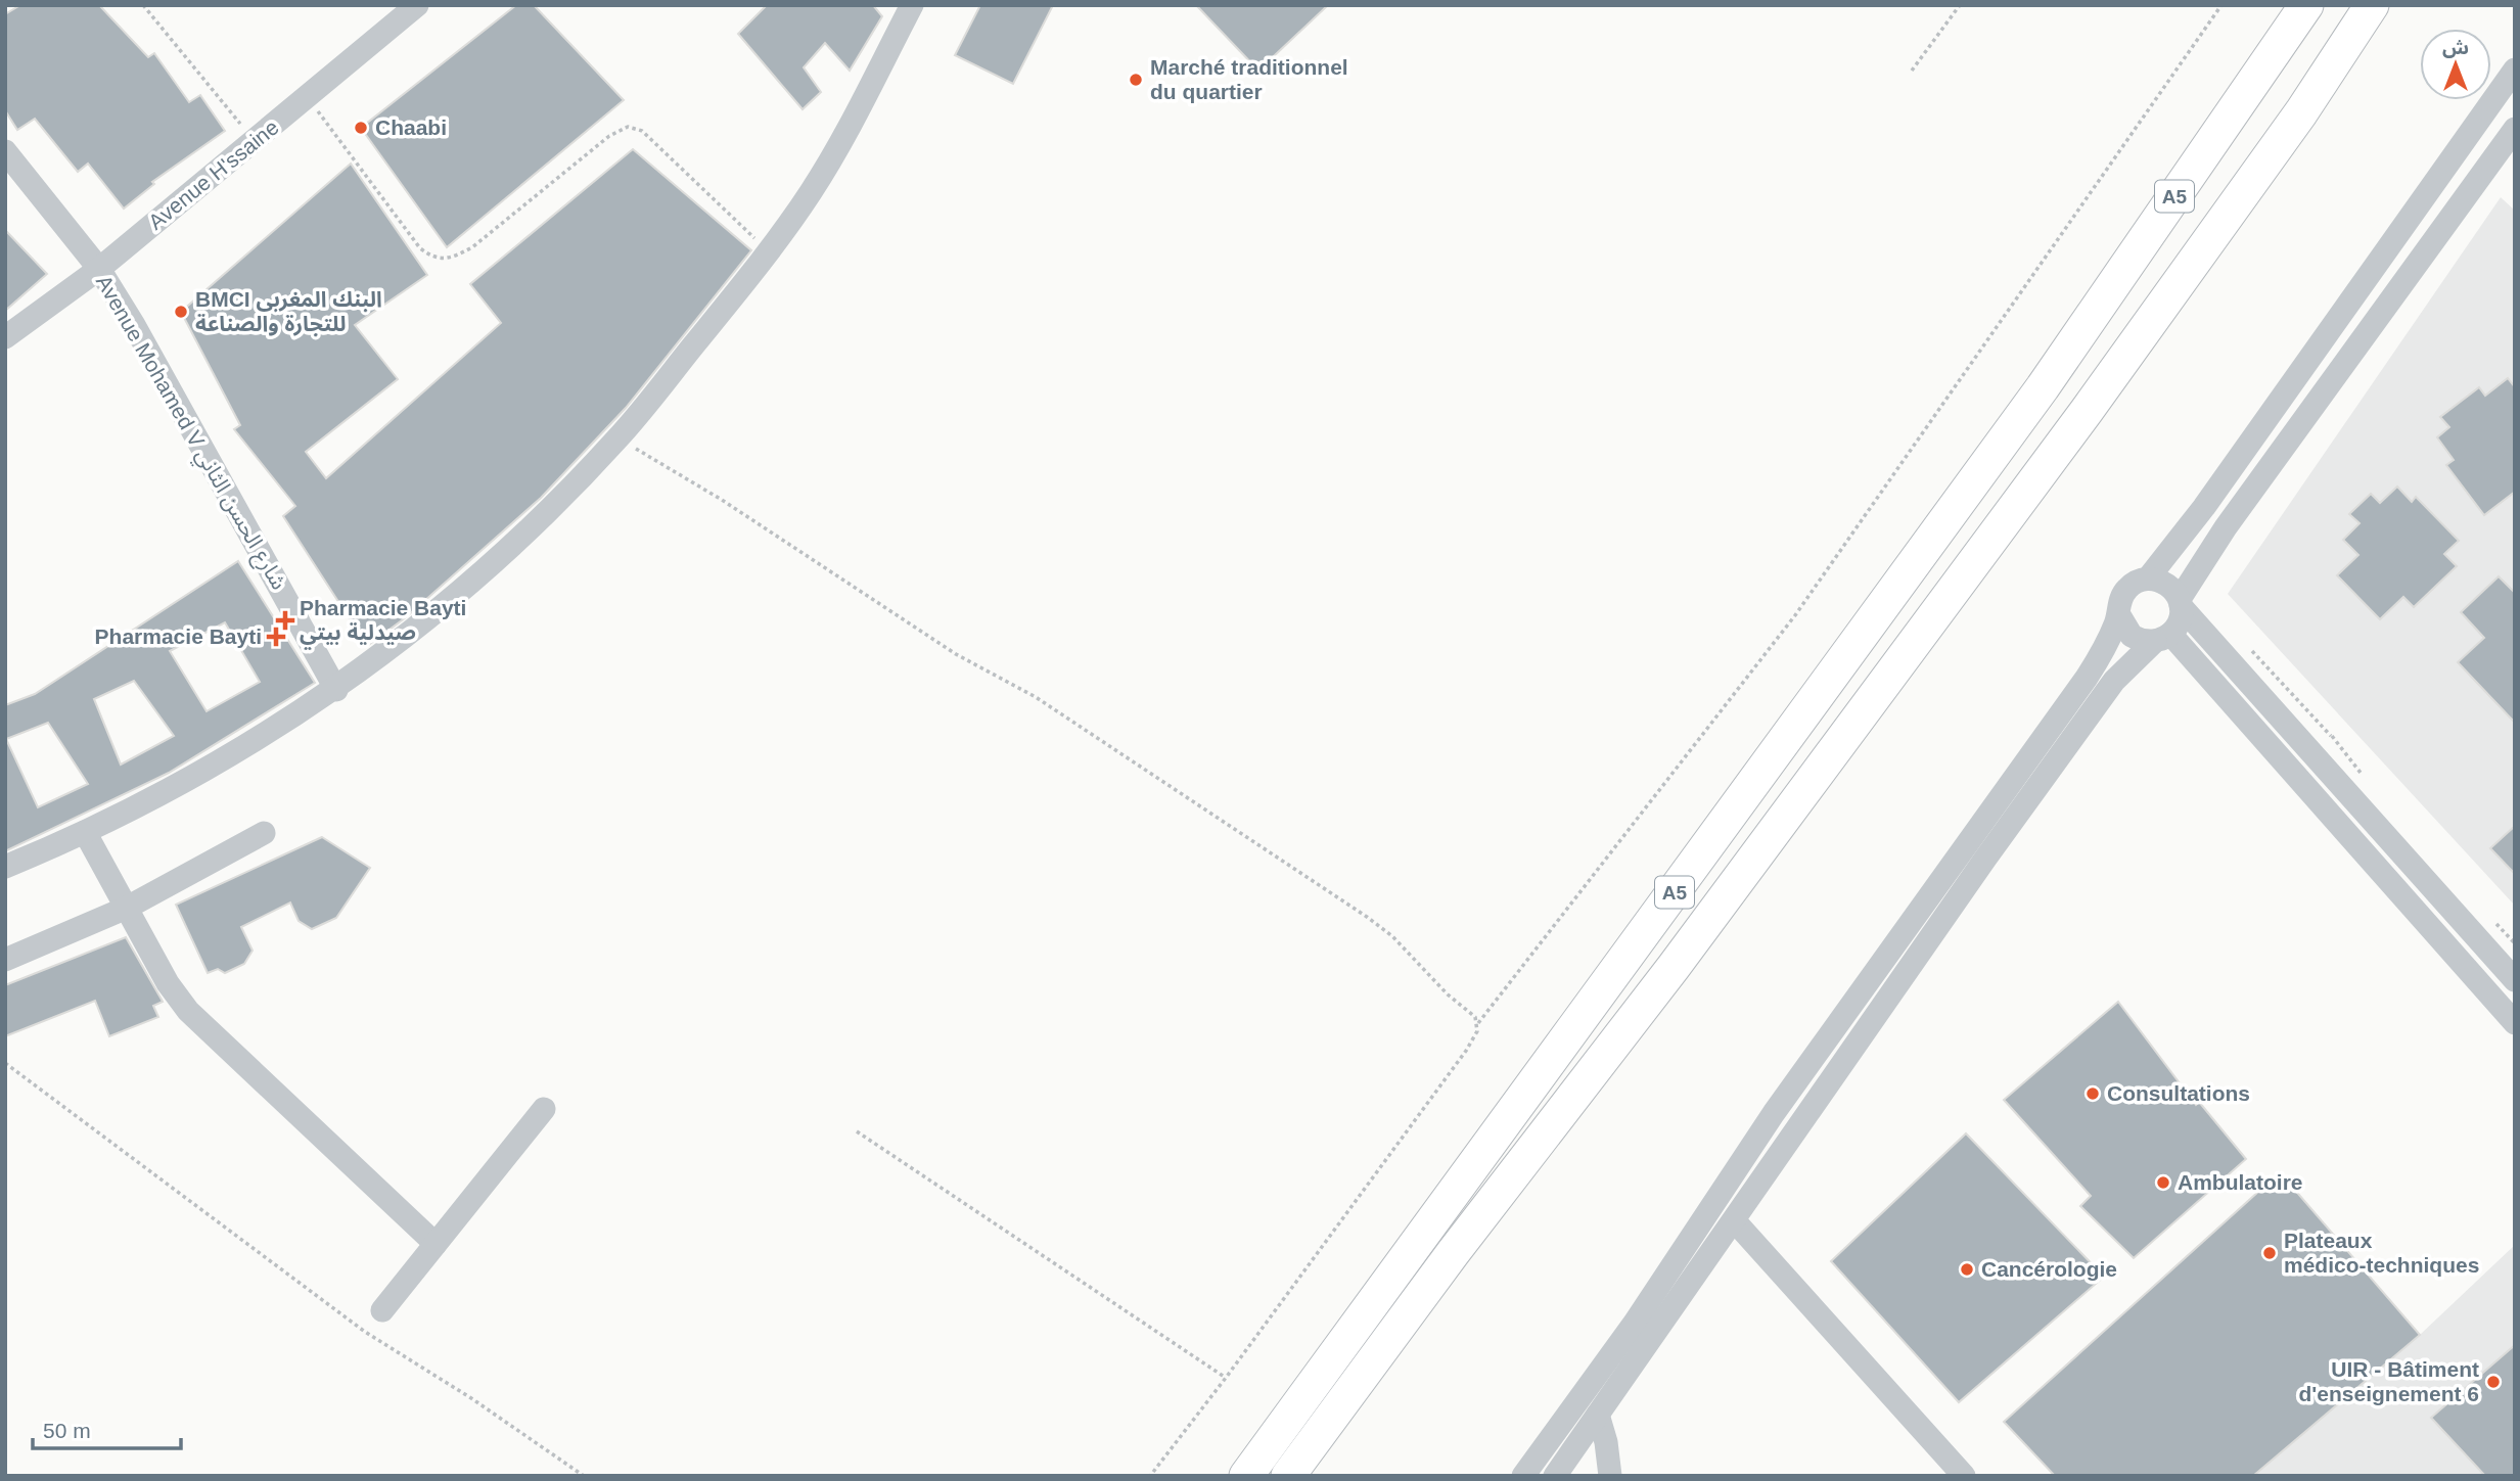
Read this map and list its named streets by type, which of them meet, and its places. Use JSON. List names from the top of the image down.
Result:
{
  "streets": {
    "highway": ["A5"],
    "street": ["Avenue H'ssaine", "Avenue Mohamed V شارع الحسن الثاني"]
  },
  "crossings": [
    ["Avenue H'ssaine", "Avenue Mohamed V شارع الحسن الثاني"]
  ],
  "places": {
    "other": [
      "Marché traditionnel du quartier",
      "Chaabi",
      "BMCI البنك المغربي للتجارة والصناعة",
      "Consultations",
      "Ambulatoire",
      "Plateaux médico-techniques",
      "Cancérologie",
      "UIR - Bâtiment d'enseignement 6"
    ],
    "health": ["Pharmacie Bayti صيدلية بيتي", "Pharmacie Bayti"]
  },
  "scale_bar": "50 m",
  "north": "top"
}
